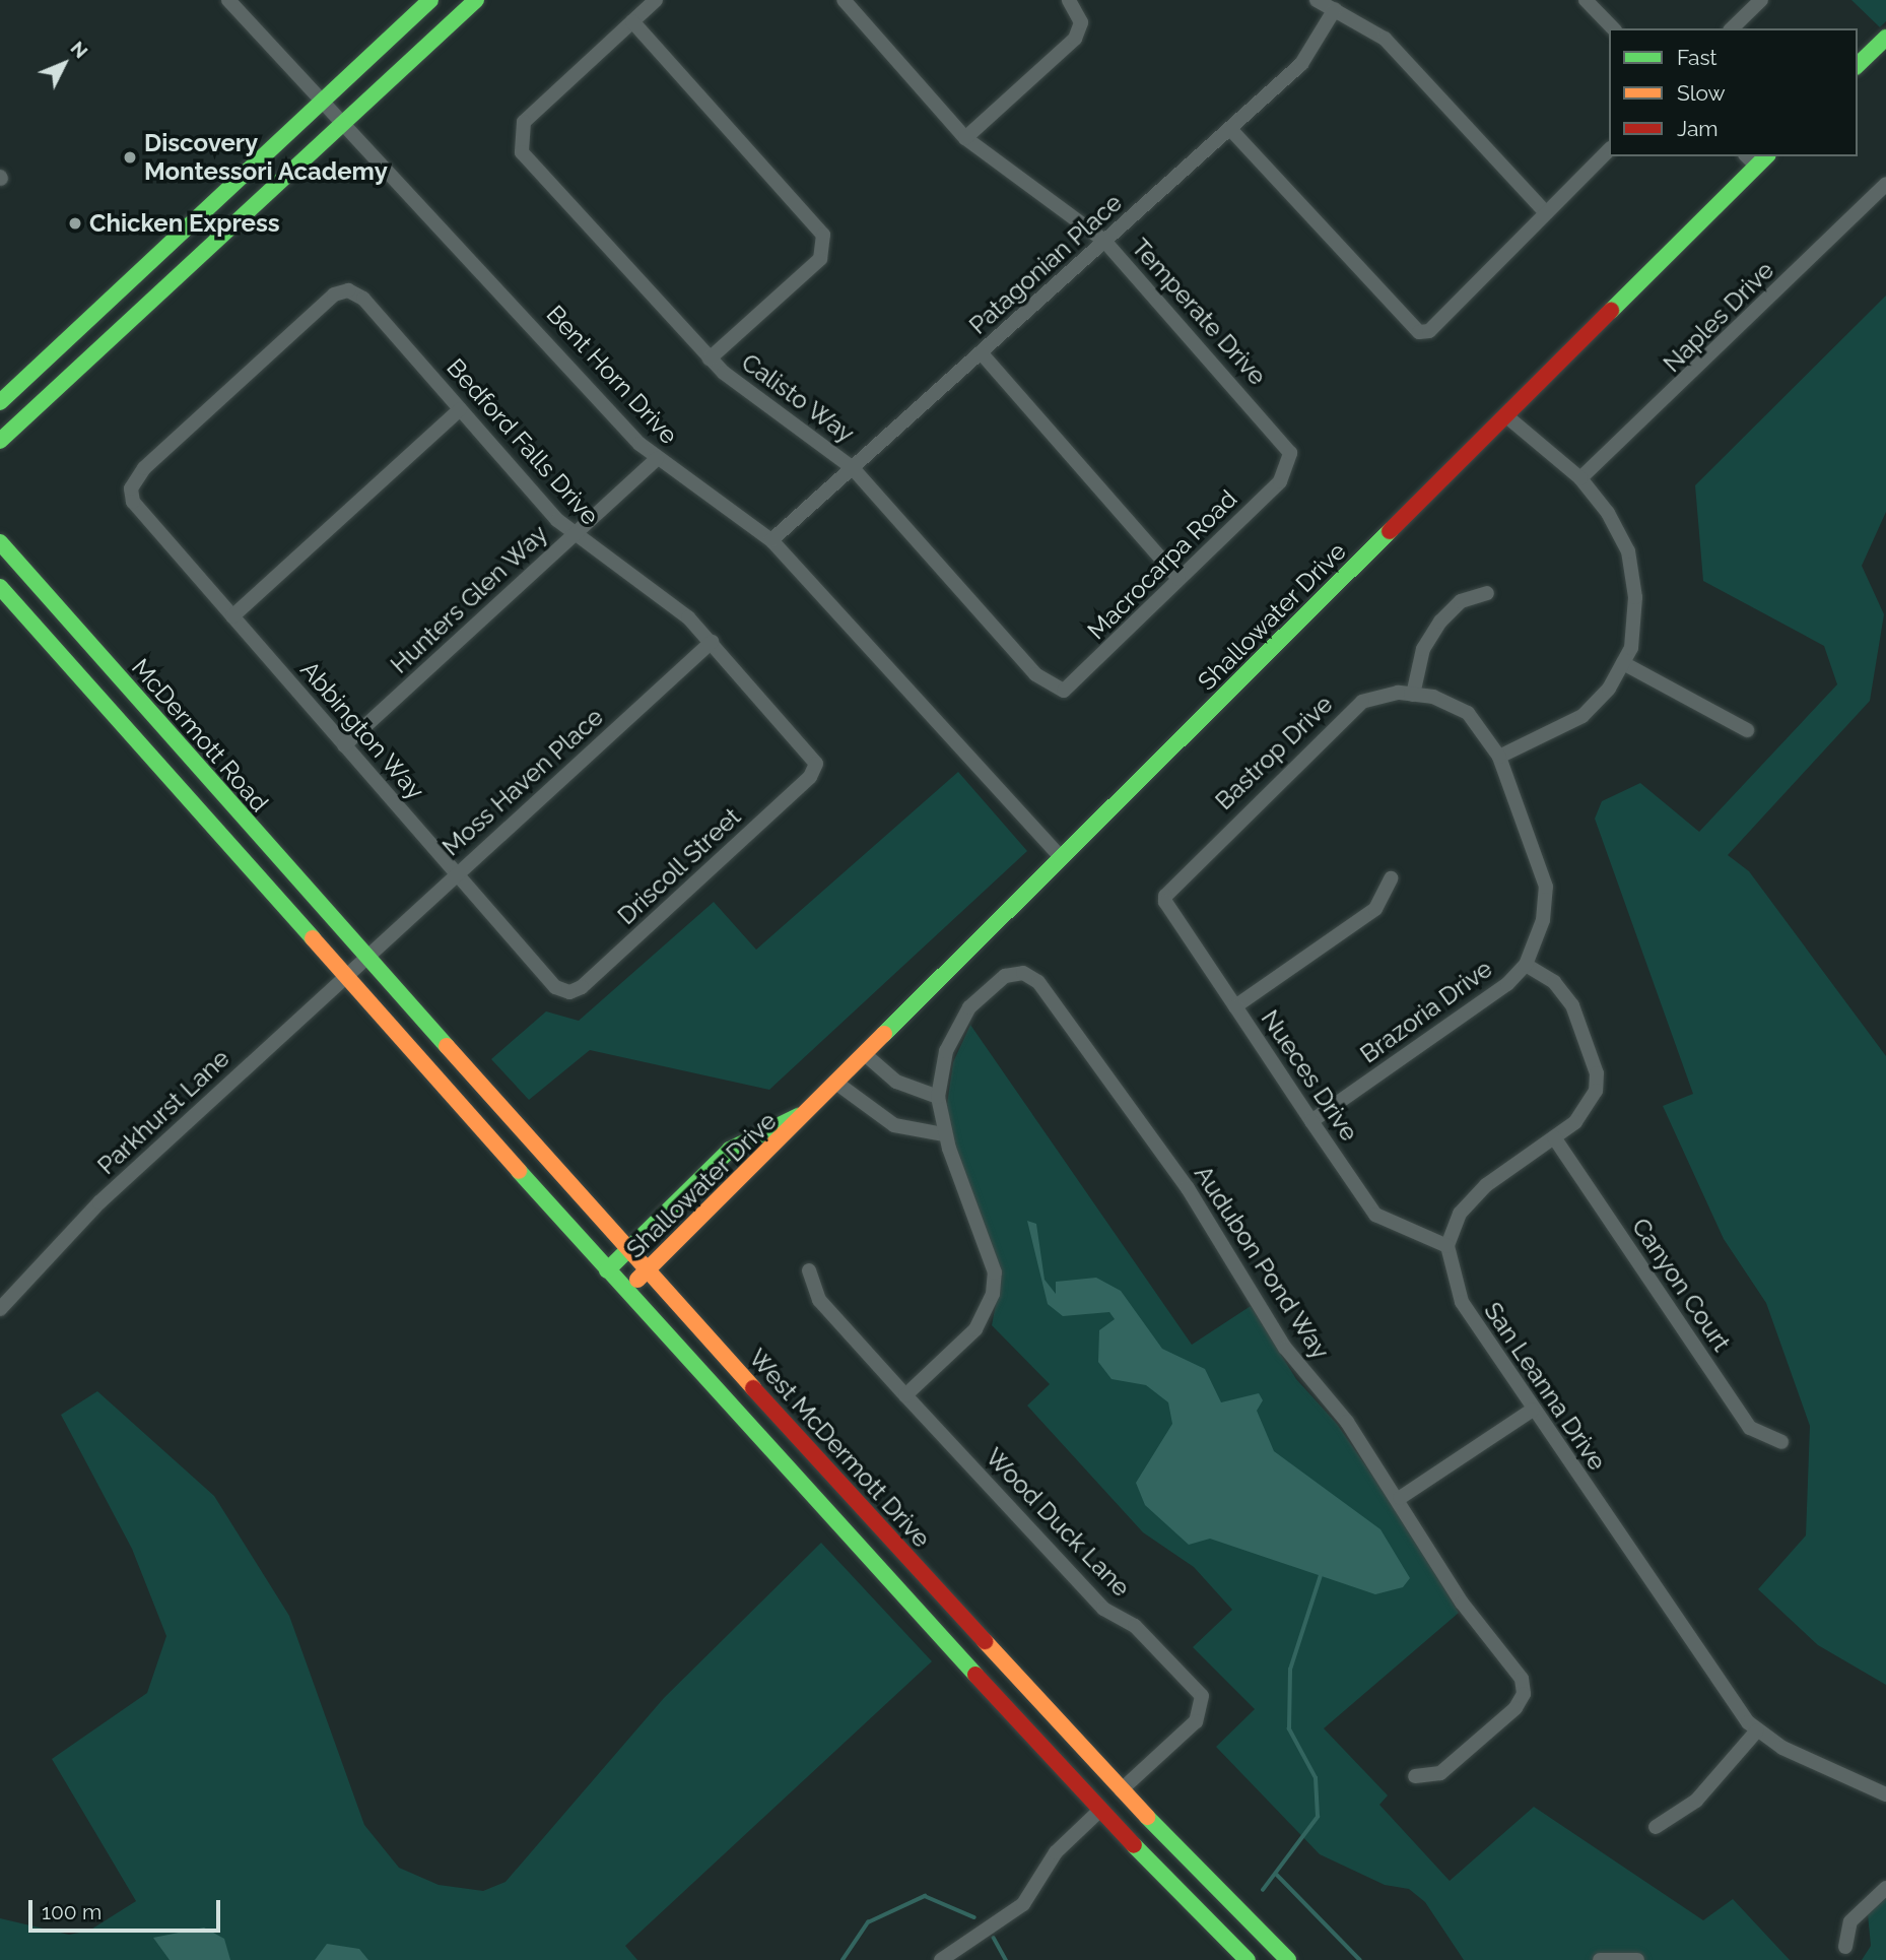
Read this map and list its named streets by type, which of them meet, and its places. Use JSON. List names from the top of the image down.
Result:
{
  "streets": {
    "main road": ["Shallowater Drive", "McDermott Road", "West McDermott Drive"],
    "street": [
      "Patagonian Place",
      "Temperate Drive",
      "Naples Drive",
      "Bent Horn Drive",
      "Calisto Way",
      "Bedford Falls Drive",
      "Macrocarpa Road",
      "Hunters Glen Way",
      "Abbington Way",
      "Bastrop Drive",
      "Moss Haven Place",
      "Driscoll Street",
      "Brazoria Drive",
      "Nueces Drive",
      "Parkhurst Lane",
      "Audubon Pond Way",
      "Canyon Court",
      "San Leanna Drive",
      "Wood Duck Lane"
    ]
  },
  "crossings": [
    ["Patagonian Place", "Temperate Drive"],
    ["Patagonian Place", "Bent Horn Drive"],
    ["Patagonian Place", "Calisto Way"],
    ["Temperate Drive", "Macrocarpa Road"],
    ["Bent Horn Drive", "Hunters Glen Way"],
    ["Bent Horn Drive", "Shallowater Drive"],
    ["Calisto Way", "Macrocarpa Road"],
    ["Bedford Falls Drive", "Hunters Glen Way"],
    ["Bedford Falls Drive", "Abbington Way"],
    ["Bedford Falls Drive", "Moss Haven Place"],
    ["Bedford Falls Drive", "Driscoll Street"],
    ["Hunters Glen Way", "Abbington Way"],
    ["Shallowater Drive", "West McDermott Drive"],
    ["Abbington Way", "Moss Haven Place"],
    ["Abbington Way", "Driscoll Street"],
    ["McDermott Road", "Moss Haven Place"],
    ["McDermott Road", "Parkhurst Lane"],
    ["McDermott Road", "West McDermott Drive"],
    ["Bastrop Drive", "Brazoria Drive"],
    ["Bastrop Drive", "Nueces Drive"],
    ["Moss Haven Place", "Parkhurst Lane"],
    ["Moss Haven Place", "West McDermott Drive"],
    ["Brazoria Drive", "Nueces Drive"],
    ["Nueces Drive", "San Leanna Drive"],
    ["Parkhurst Lane", "West McDermott Drive"],
    ["West McDermott Drive", "Wood Duck Lane"]
  ],
  "places": ["Discovery Montessori Academy", "Chicken Express"],
  "legend": ["Fast", "Slow", "Jam"],
  "scale_bar": "100 m",
  "north": "top right"
}
